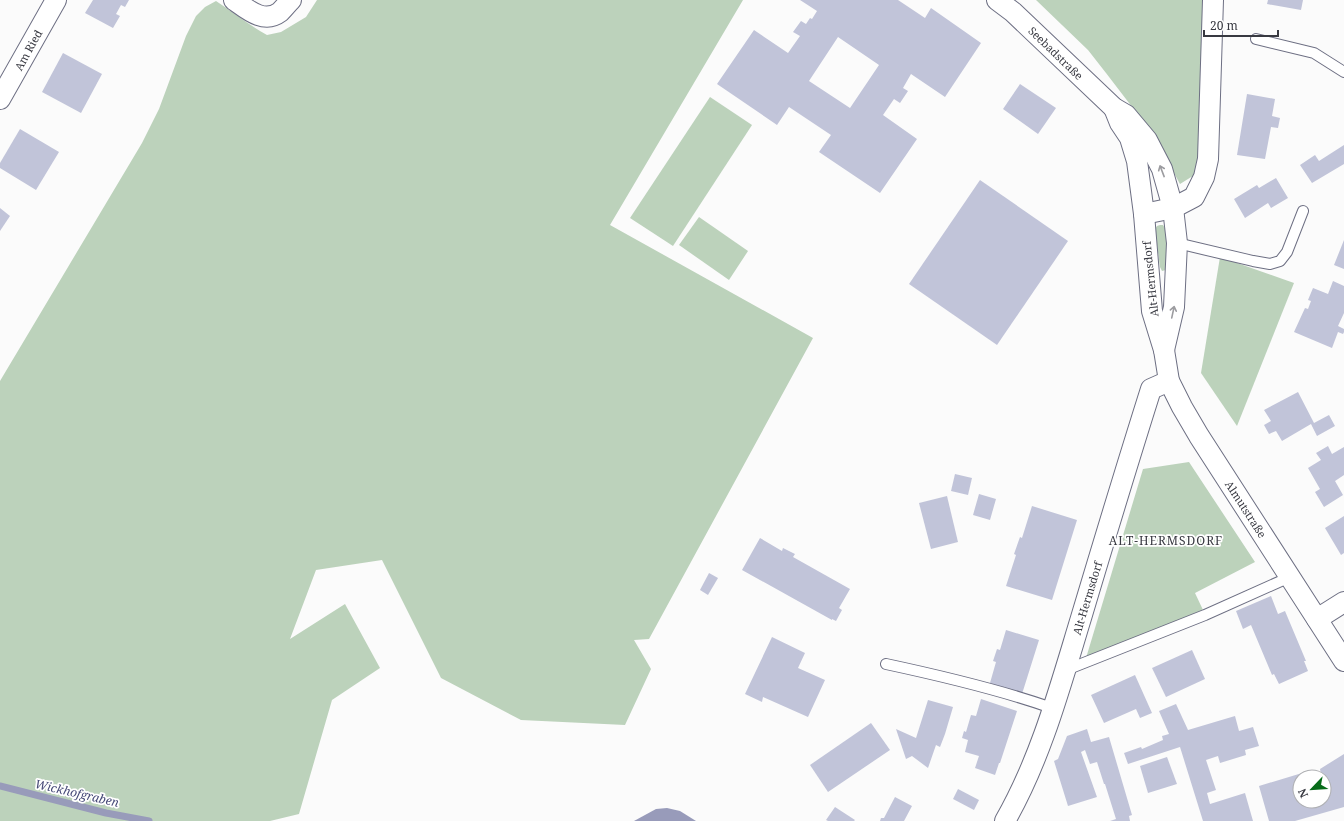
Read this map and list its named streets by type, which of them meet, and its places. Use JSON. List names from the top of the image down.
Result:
{
  "streets": {
    "street": [
      "Am Ried",
      "Seebadstraße",
      "Alt-Hermsdorf",
      "Almutstraße"
    ]
  },
  "crossings": [
    ["Seebadstraße", "Alt-Hermsdorf"],
    ["Alt-Hermsdorf", "Almutstraße"]
  ],
  "districts": ["ALT-HERMSDORF"],
  "water": ["Wickhofgraben"],
  "scale_bar": "20 m",
  "north": "bottom left"
}
